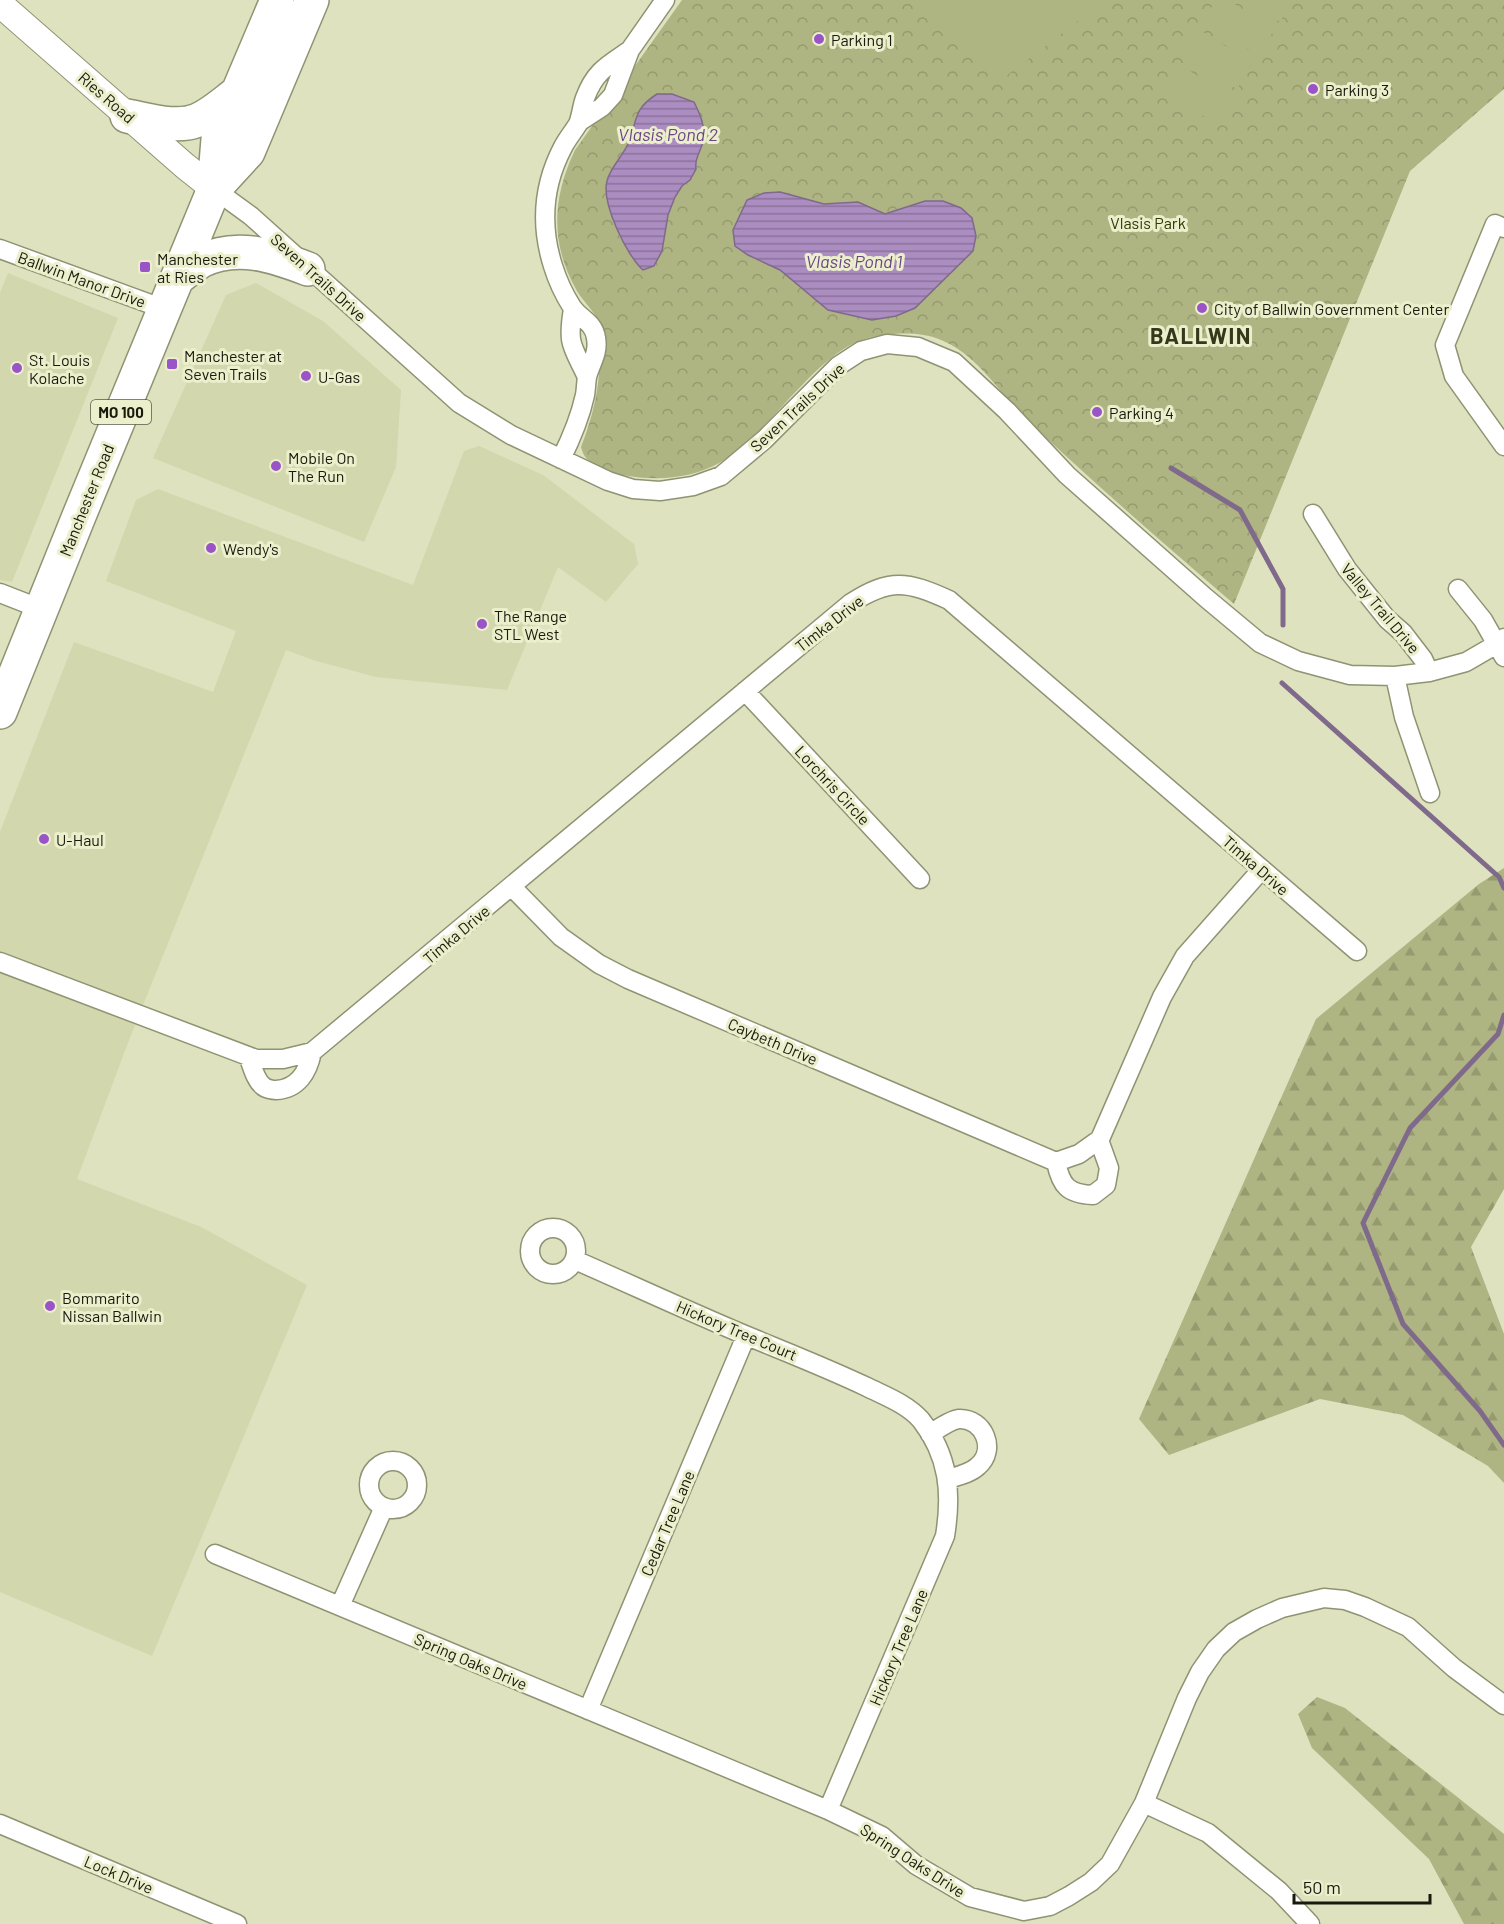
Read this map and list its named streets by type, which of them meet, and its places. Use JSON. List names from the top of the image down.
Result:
{
  "streets": {
    "highway": ["MO 100", "Manchester Road"],
    "street": [
      "Ries Road",
      "Seven Trails Drive",
      "Ballwin Manor Drive",
      "Valley Trail Drive",
      "Timka Drive",
      "Lorchris Circle",
      "Caybeth Drive",
      "Hickory Tree Court",
      "Cedar Tree Lane",
      "Hickory Tree Lane",
      "Spring Oaks Drive",
      "Lock Drive"
    ]
  },
  "crossings": [
    ["Ries Road", "Seven Trails Drive"],
    ["Ries Road", "Manchester Road"],
    ["Seven Trails Drive", "Manchester Road"],
    ["Seven Trails Drive", "Valley Trail Drive"],
    ["Ballwin Manor Drive", "Manchester Road"],
    ["Timka Drive", "Lorchris Circle"],
    ["Timka Drive", "Caybeth Drive"],
    ["Hickory Tree Court", "Cedar Tree Lane"],
    ["Hickory Tree Court", "Hickory Tree Lane"],
    ["Cedar Tree Lane", "Spring Oaks Drive"],
    ["Hickory Tree Lane", "Spring Oaks Drive"]
  ],
  "districts": ["BALLWIN"],
  "water": ["Vlasis Pond 2", "Vlasis Pond 1"],
  "parks": ["Vlasis Park"],
  "places": {
    "other": [
      "Parking 1",
      "Parking 3",
      "City of Ballwin Government Center",
      "St. Louis Kolache",
      "U-Gas",
      "Parking 4",
      "Mobile On The Run",
      "Wendy's",
      "The Range STL West",
      "U-Haul",
      "Bommarito Nissan Ballwin"
    ],
    "transit": ["Manchester at Ries", "Manchester at Seven Trails"]
  },
  "scale_bar": "50 m"
}
